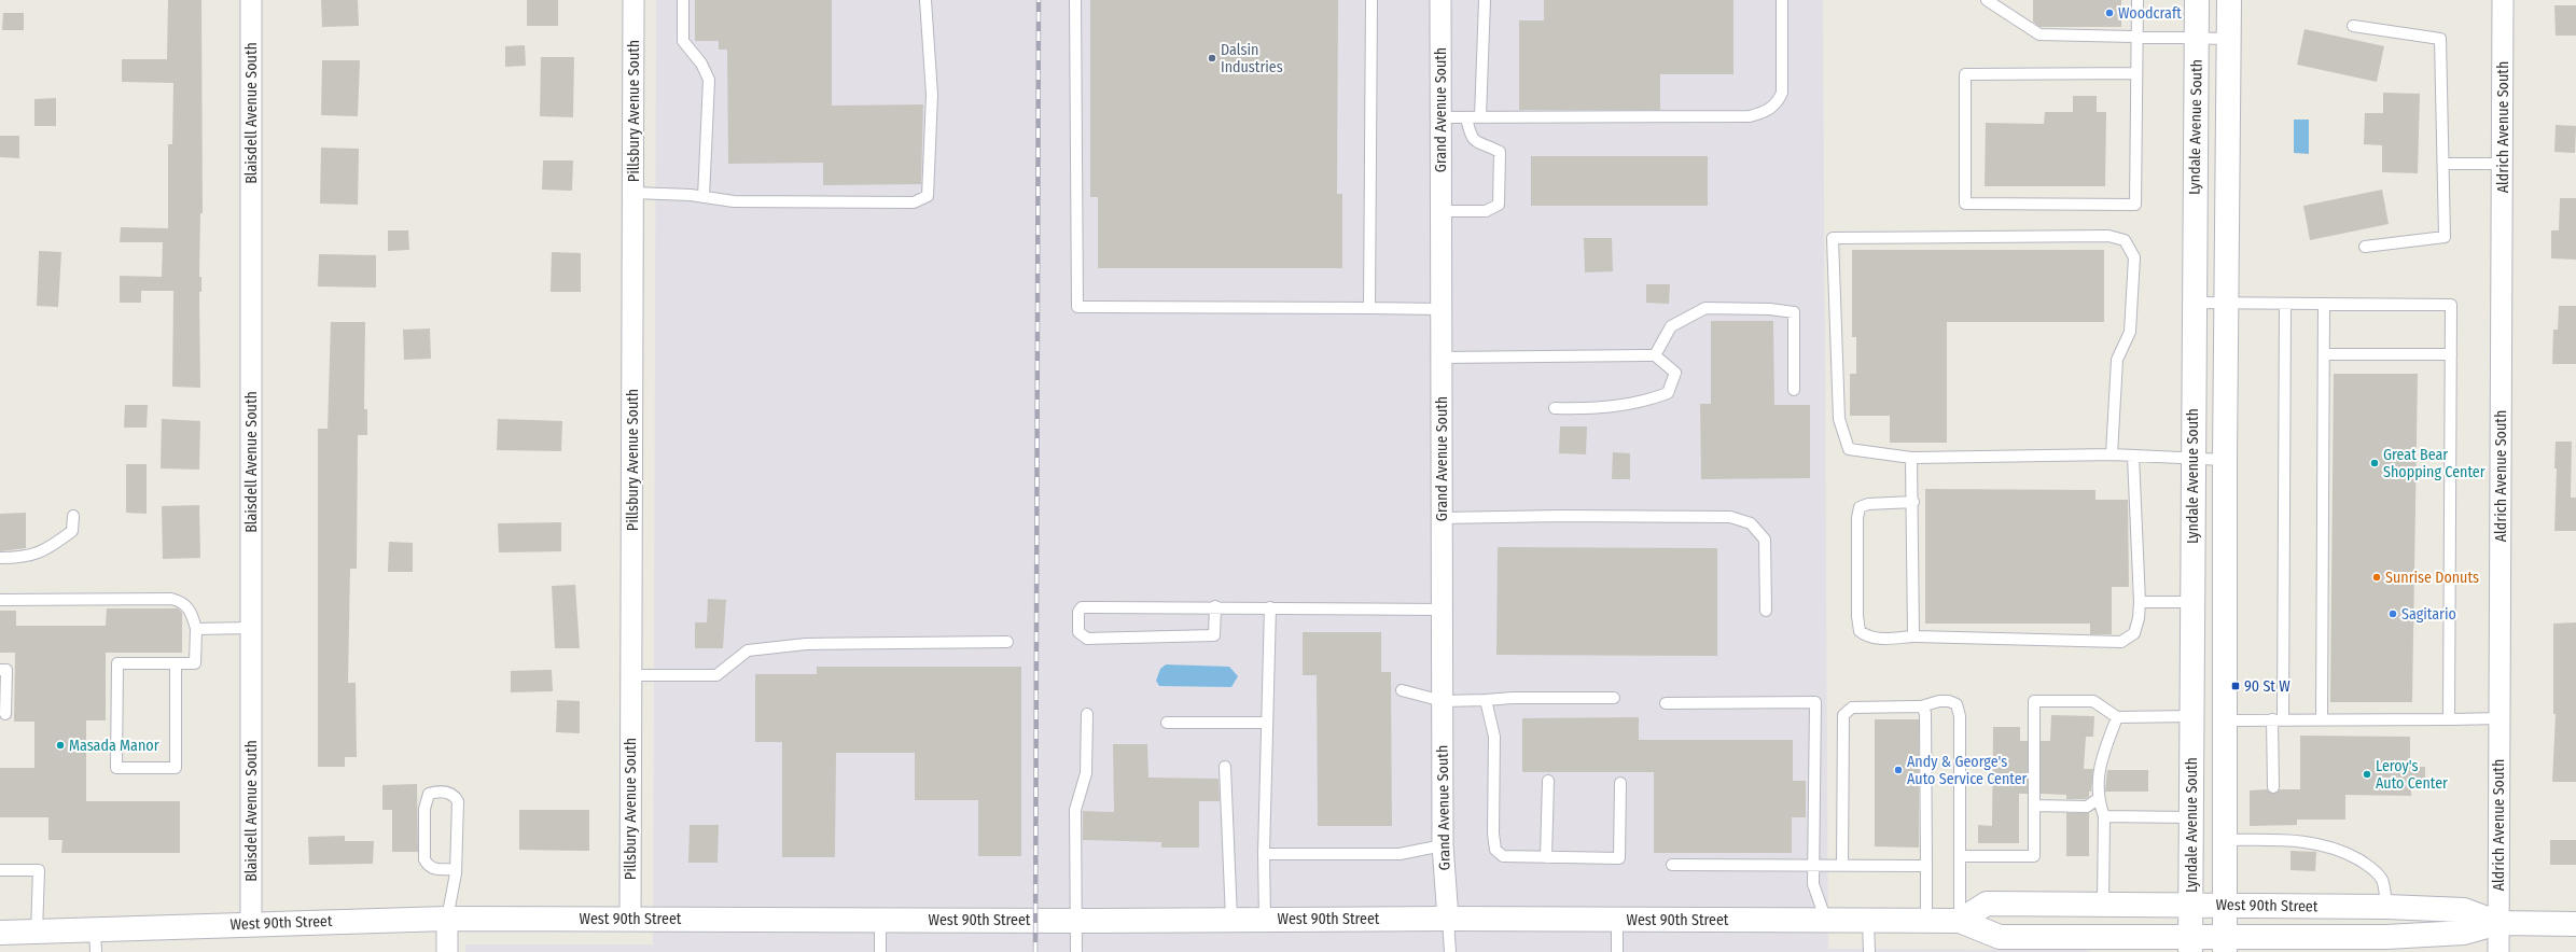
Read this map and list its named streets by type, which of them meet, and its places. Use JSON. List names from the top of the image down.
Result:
{
  "streets": {
    "street": [
      "Grand Avenue South",
      "Pillsbury Avenue South",
      "Blaisdell Avenue South",
      "Lyndale Avenue South",
      "Aldrich Avenue South",
      "West 90th Street"
    ]
  },
  "crossings": [
    ["Grand Avenue South", "West 90th Street"],
    ["Pillsbury Avenue South", "West 90th Street"],
    ["Blaisdell Avenue South", "West 90th Street"],
    ["Lyndale Avenue South", "West 90th Street"],
    ["Aldrich Avenue South", "West 90th Street"]
  ],
  "places": {
    "other": [
      "Woodcraft",
      "Dalsin Industries",
      "Great Bear Shopping Center",
      "Sunrise Donuts",
      "Sagitario",
      "Masada Manor",
      "Andy & George's Auto Service Center",
      "Leroy's Auto Center"
    ],
    "transit": ["90 St W"]
  }
}
